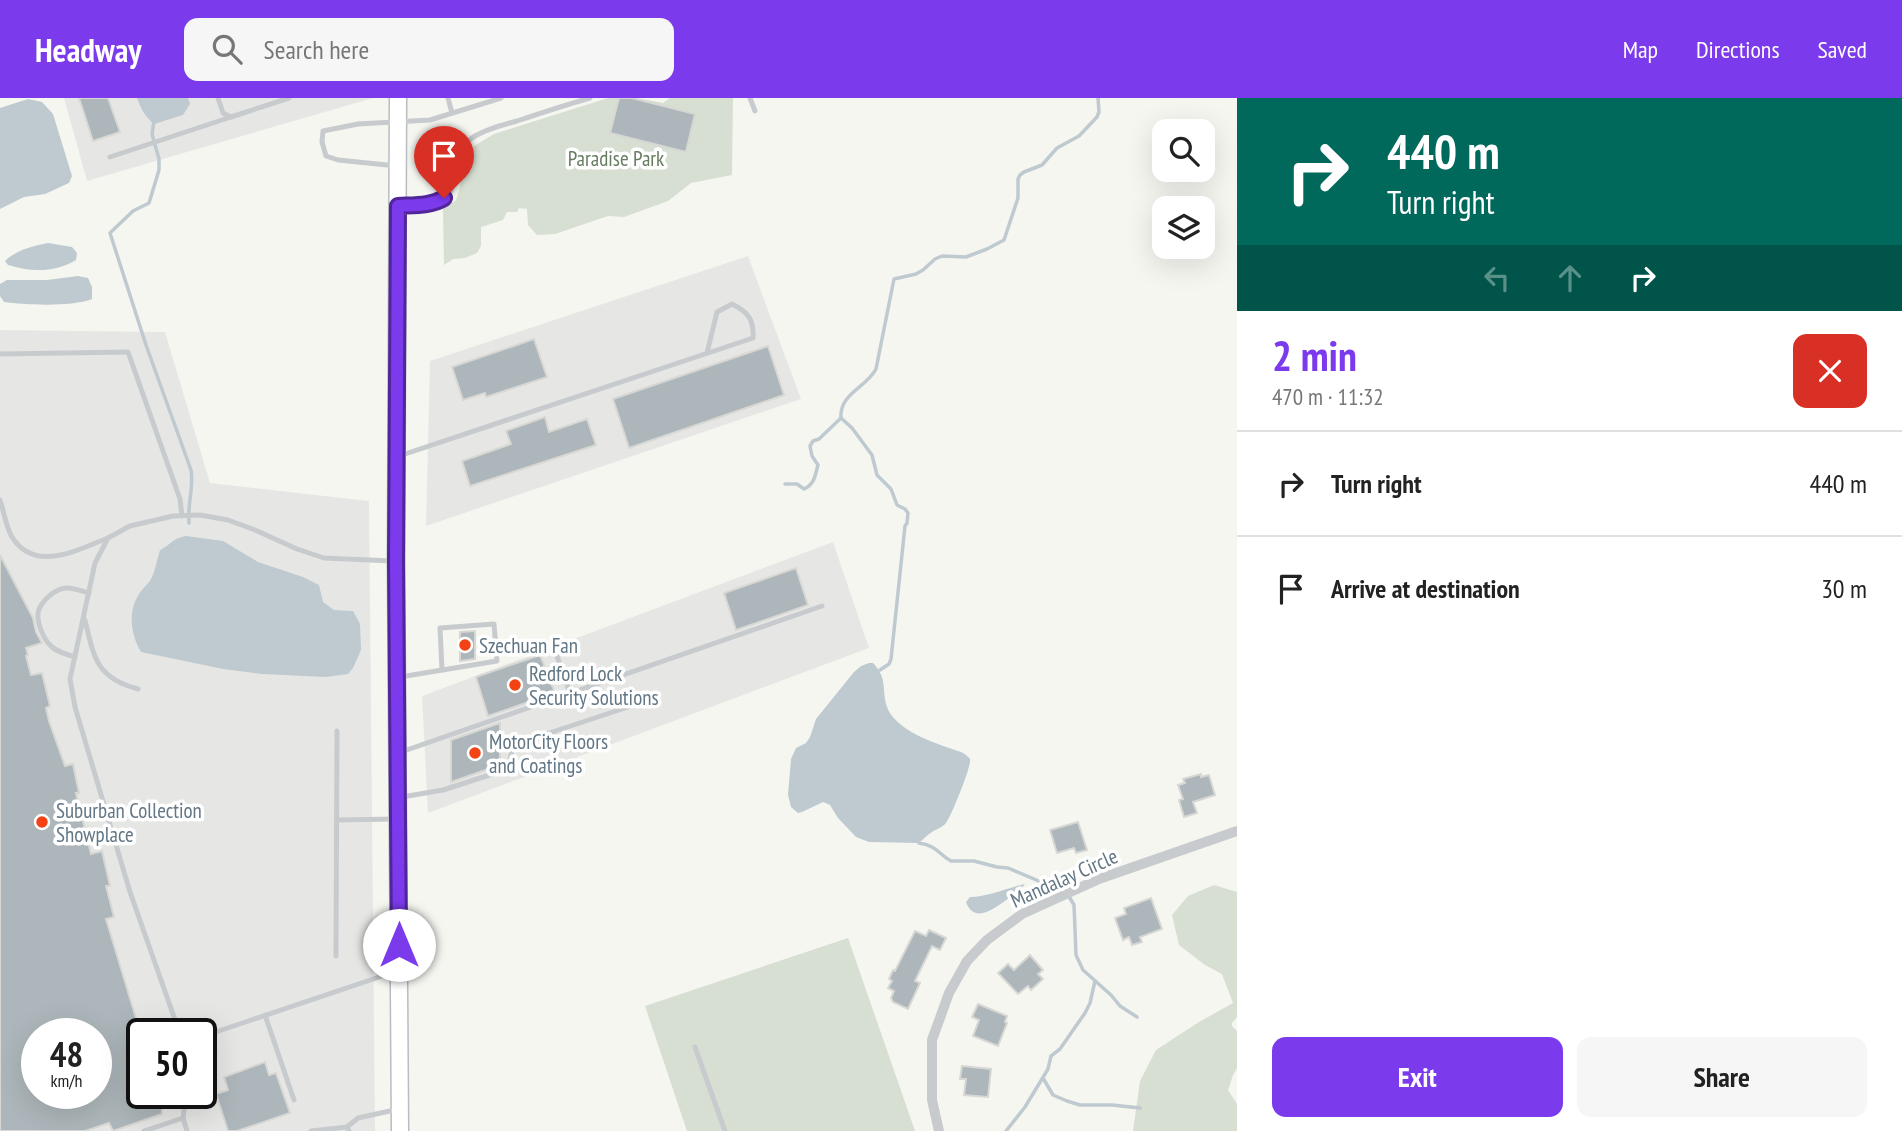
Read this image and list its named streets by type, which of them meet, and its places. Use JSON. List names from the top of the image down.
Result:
{
  "streets": {
    "street": ["Mandalay Circle"]
  },
  "parks": ["Paradise Park"],
  "places": [
    "Szechuan Fan",
    "Redford Lock Security Solutions",
    "MotorCity Floors and Coatings",
    "Suburban Collection Showplace"
  ],
  "page": {
    "header": "Headway",
    "search": "Search here",
    "nav": ["Map", "Directions", "Saved"],
    "turn": ["440 m", "Turn right"],
    "heading": ["2 min", "470 m · 11:32"],
    "list": [
      {
        "name": "Turn right",
        "value": "440 m"
      },
      {
        "name": "Arrive at destination",
        "value": "30 m"
      }
    ],
    "speed": "48 km/h",
    "limit": "50",
    "buttons": ["Exit", "Share"]
  }
}
